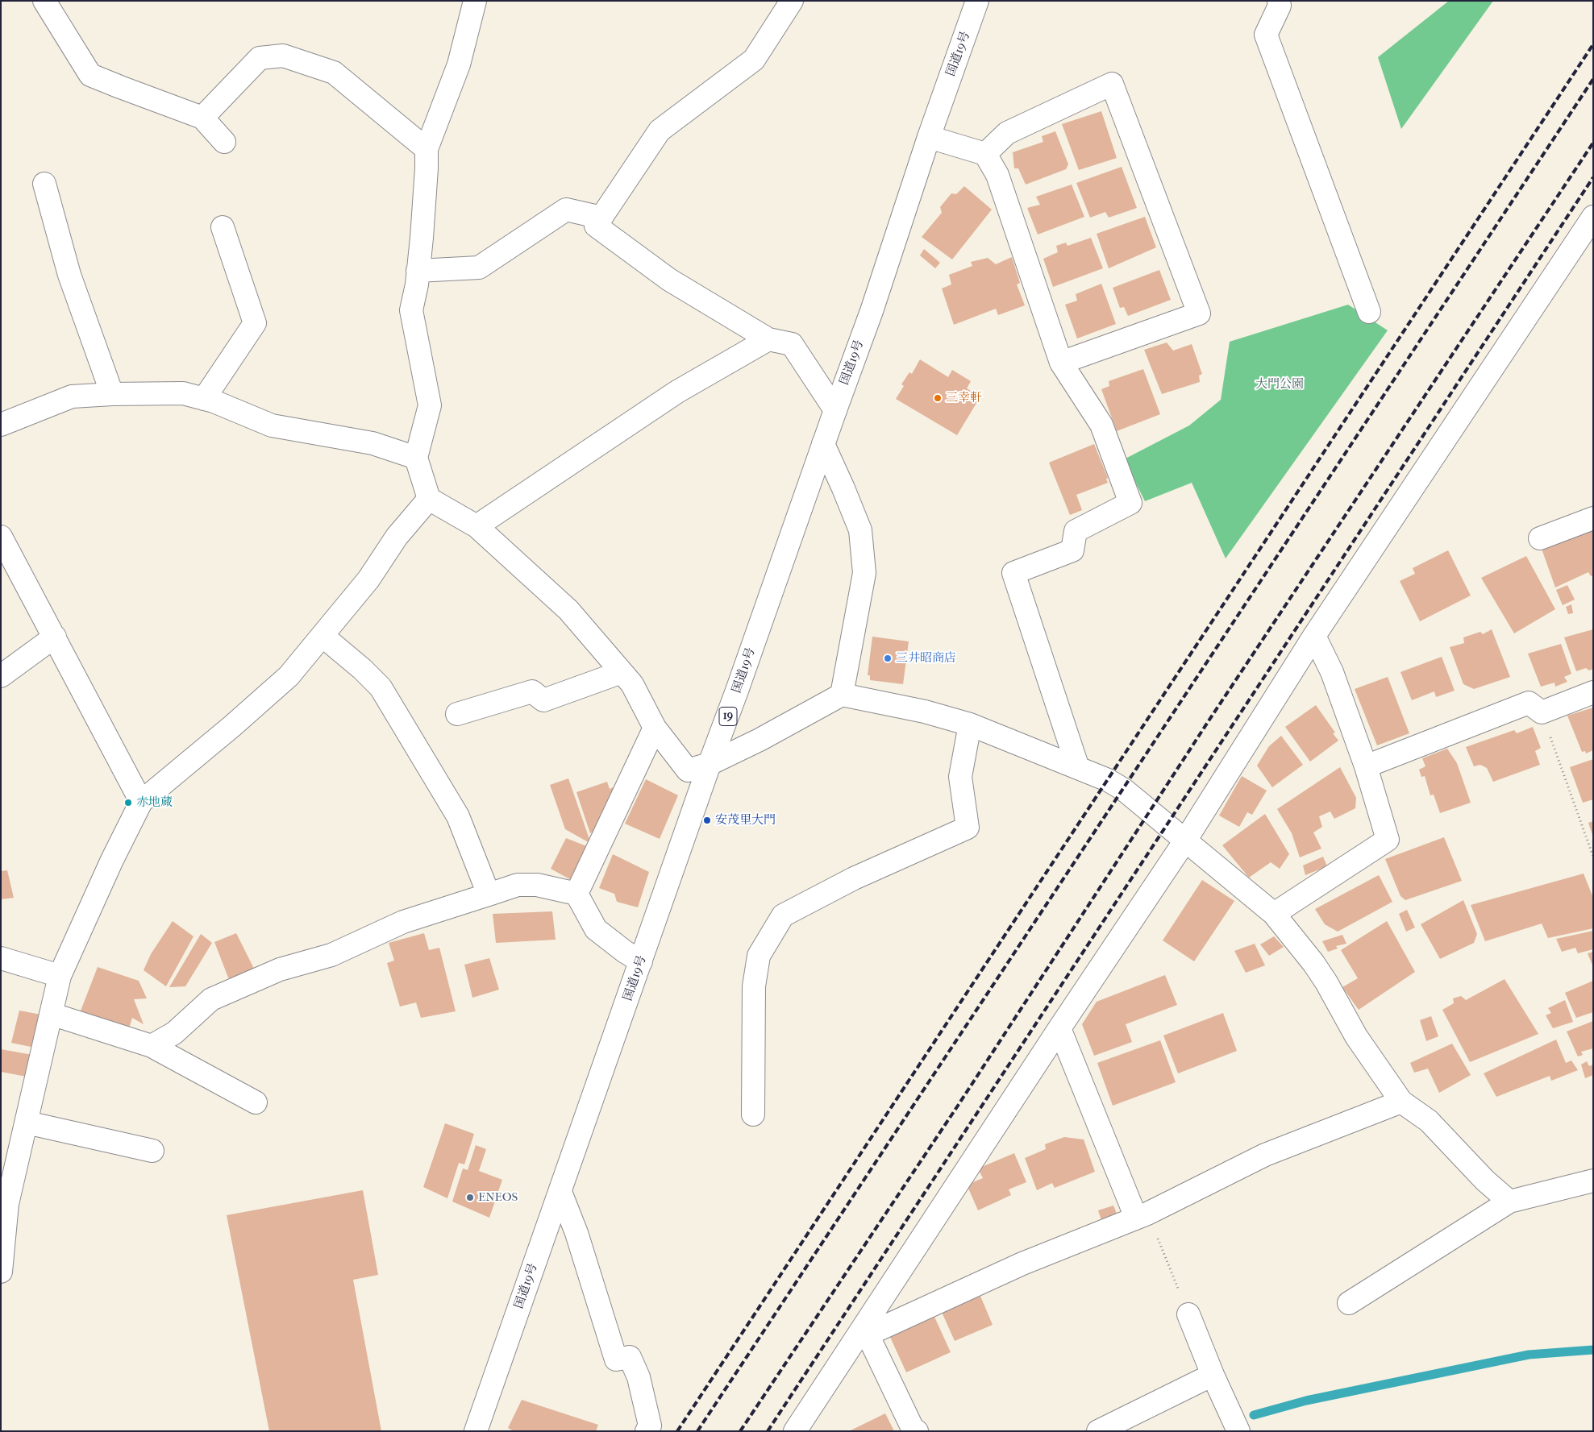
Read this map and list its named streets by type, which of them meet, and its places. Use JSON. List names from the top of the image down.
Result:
{
  "streets": {
    "main road": ["国道19号", "19"]
  },
  "parks": ["大門公園"],
  "places": [
    "三幸軒",
    "三井昭商店",
    "赤地蔵",
    "安茂里大門",
    "ENEOS"
  ]
}
